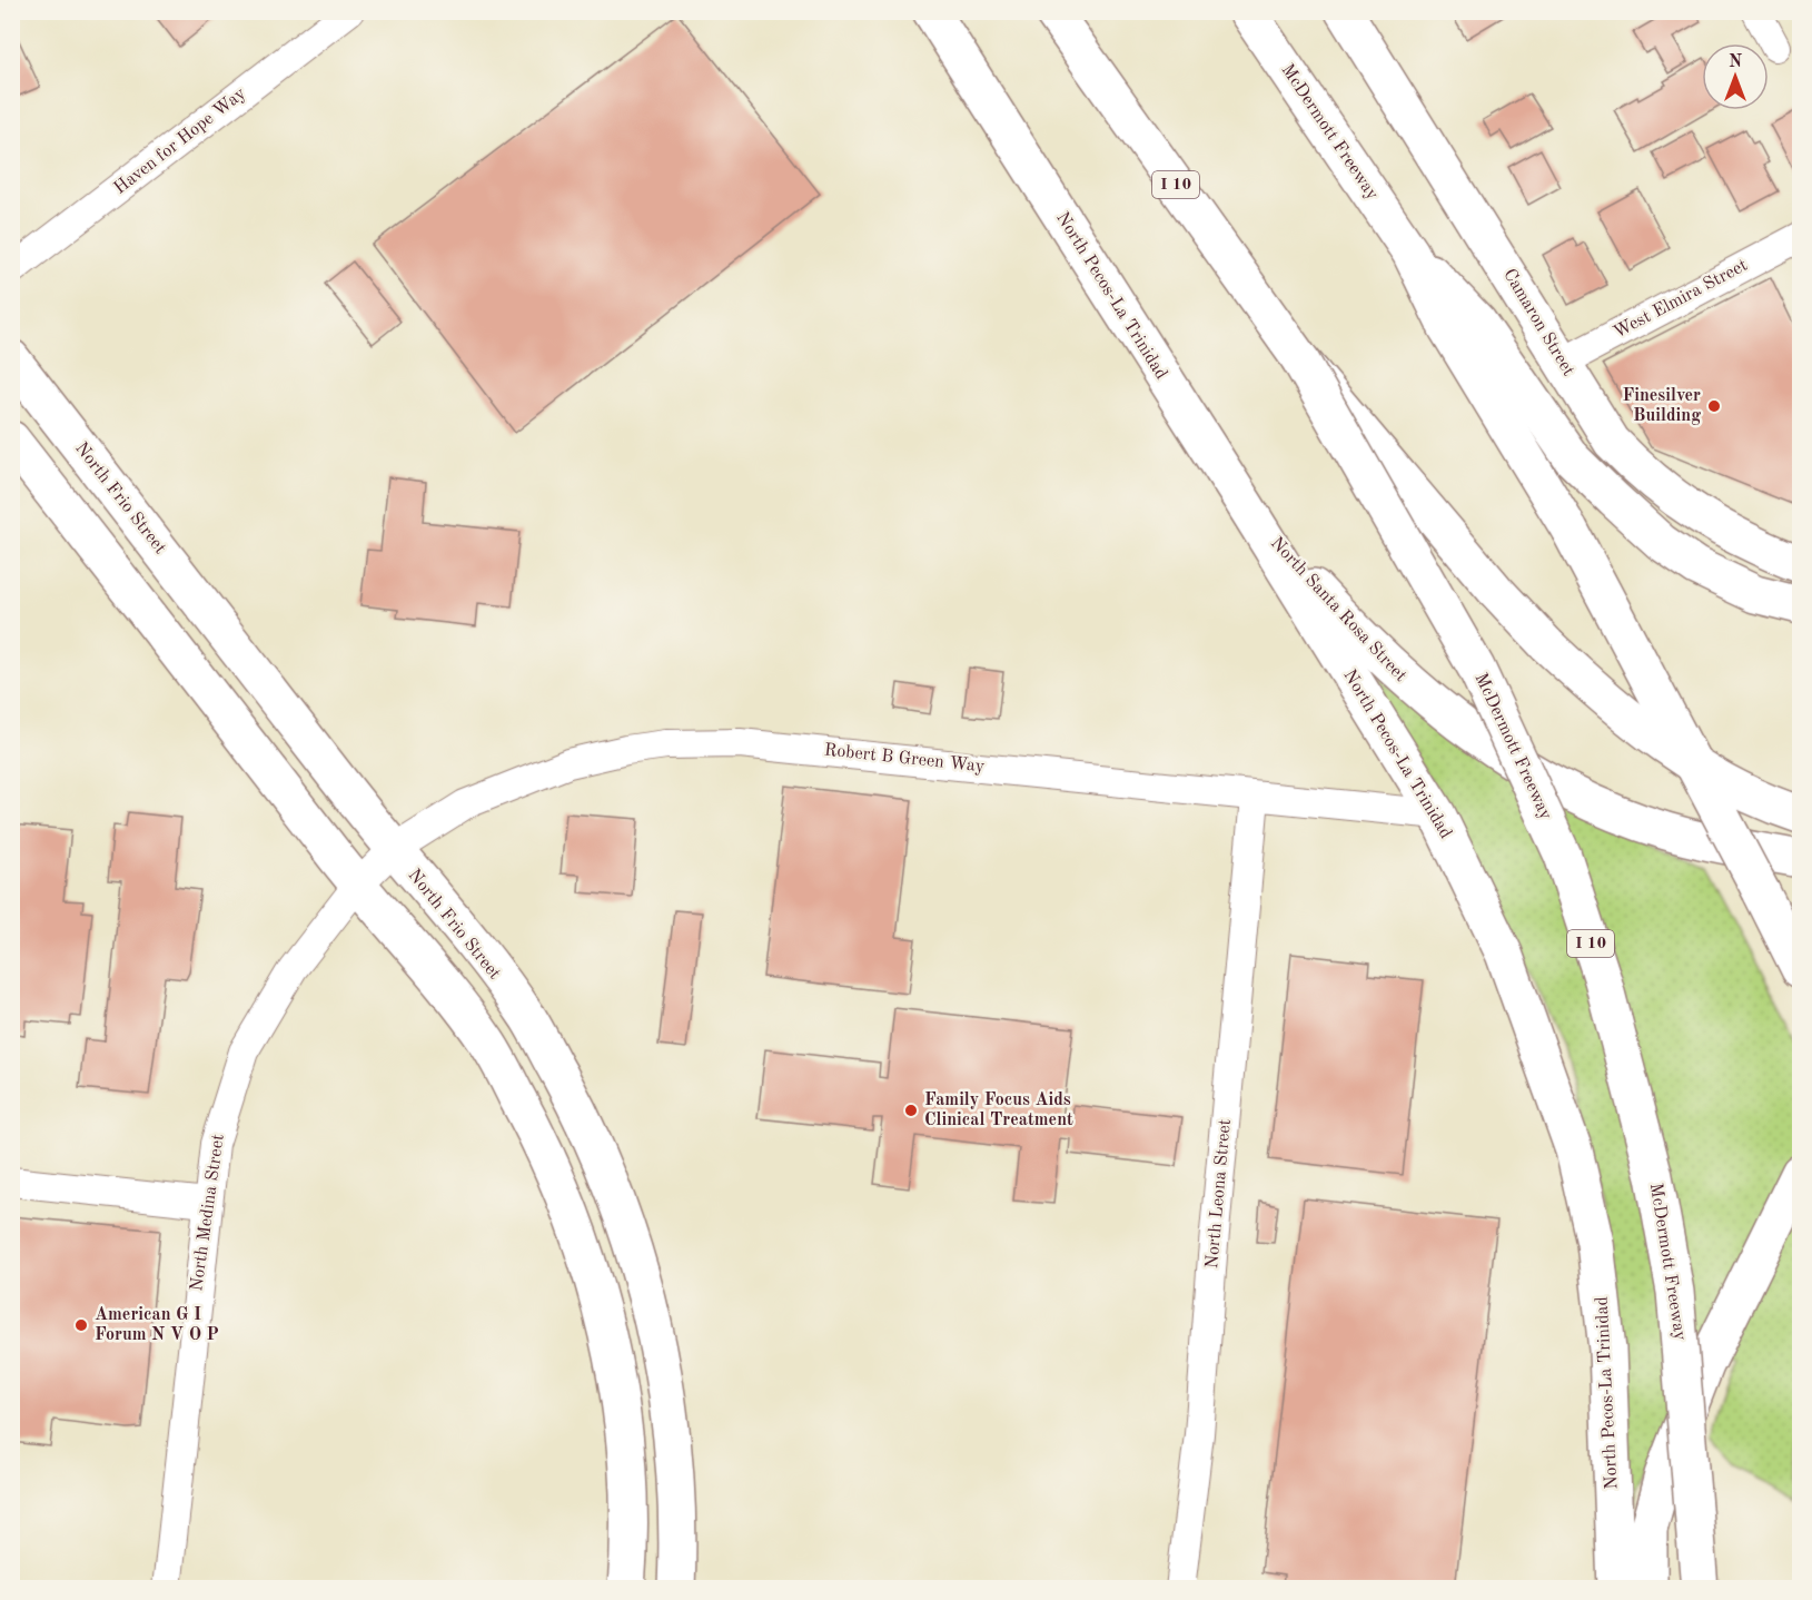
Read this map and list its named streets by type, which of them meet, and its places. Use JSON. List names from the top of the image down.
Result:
{
  "streets": {
    "main road": [
      "McDermott Freeway",
      "I 10",
      "North Pecos-La Trinidad",
      "Camaron Street",
      "North Frio Street",
      "North Santa Rosa Street"
    ],
    "street": [
      "Haven for Hope Way",
      "West Elmira Street",
      "Robert B Green Way",
      "North Leona Street",
      "North Medina Street"
    ]
  },
  "crossings": [
    ["North Pecos-La Trinidad", "North Santa Rosa Street"],
    ["North Pecos-La Trinidad", "Robert B Green Way"],
    ["West Elmira Street", "Camaron Street"],
    ["North Frio Street", "Robert B Green Way"],
    ["North Frio Street", "North Medina Street"],
    ["Robert B Green Way", "North Leona Street"],
    ["Robert B Green Way", "North Medina Street"]
  ],
  "places": ["Finesilver Building", "Family Focus Aids Clinical Treatment", "American G I Forum N V O P"],
  "north": "top"
}
